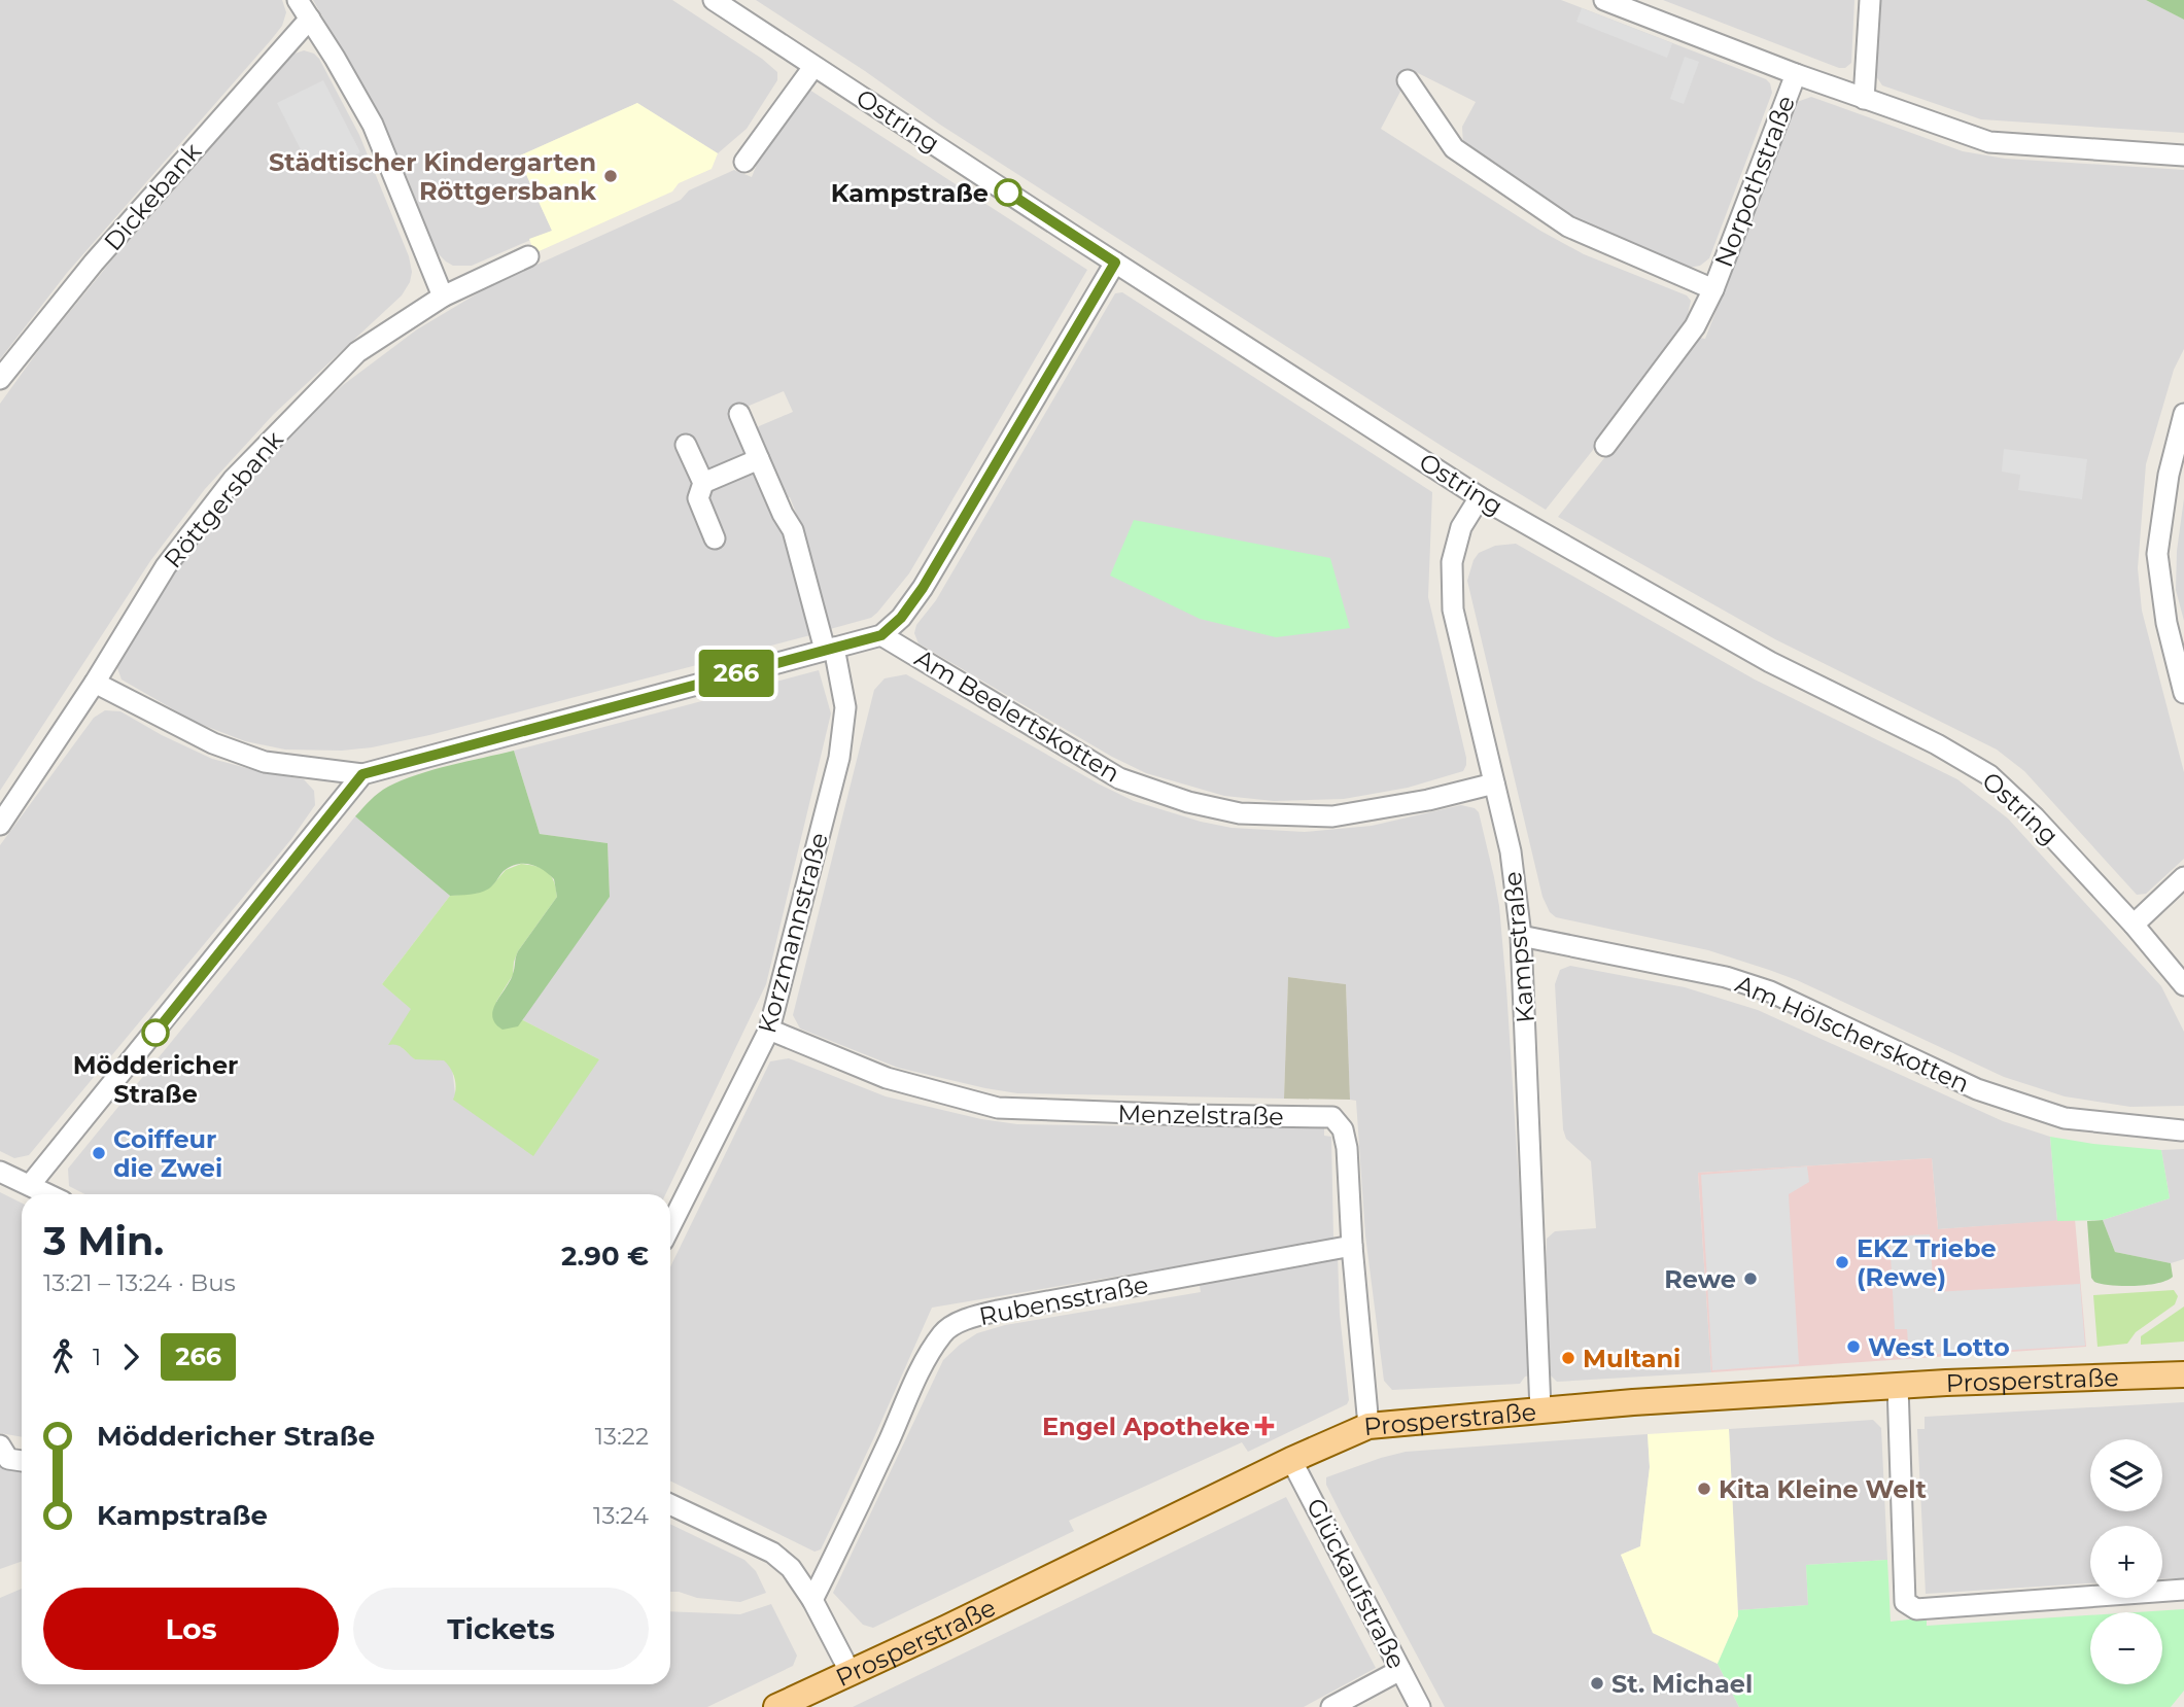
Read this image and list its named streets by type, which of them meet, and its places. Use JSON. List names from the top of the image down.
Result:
{
  "streets": {
    "main road": ["Prosperstraße"],
    "street": [
      "Ostring",
      "Norpothstraße",
      "Dickebank",
      "Röttgersbank",
      "Am Beelertskotten",
      "Korzmannstraße",
      "Kampstraße",
      "Am Hölscherskotten",
      "Menzelstraße",
      "Rubensstraße",
      "Glückaufstraße"
    ]
  },
  "crossings": [
    ["Ostring", "Kampstraße"],
    ["Am Beelertskotten", "Kampstraße"],
    ["Korzmannstraße", "Menzelstraße"],
    ["Kampstraße", "Am Hölscherskotten"],
    ["Kampstraße", "Prosperstraße"],
    ["Menzelstraße", "Rubensstraße"],
    ["Menzelstraße", "Prosperstraße"],
    ["Prosperstraße", "Glückaufstraße"]
  ],
  "places": {
    "other": [
      "Städtischer Kindergarten Röttgersbank",
      "Kampstraße",
      "Möddericher Straße",
      "Coiffeur die Zwei",
      "EKZ Triebe (Rewe)",
      "Rewe",
      "West Lotto",
      "Multani",
      "Kita Kleine Welt",
      "St. Michael"
    ],
    "health": ["Engel Apotheke"]
  },
  "lines": ["bus line 266"],
  "page": {
    "on_map": "266",
    "heading": ["3 Min.", "13:21 – 13:24 · Bus", "2.90 €"],
    "legs": ["1", "266"],
    "list": [
      {
        "name": "Möddericher Straße",
        "value": "13:22"
      },
      {
        "name": "Kampstraße",
        "value": "13:24"
      }
    ],
    "map_buttons": ["+", "−"],
    "buttons": ["Los", "Tickets"]
  }
}
